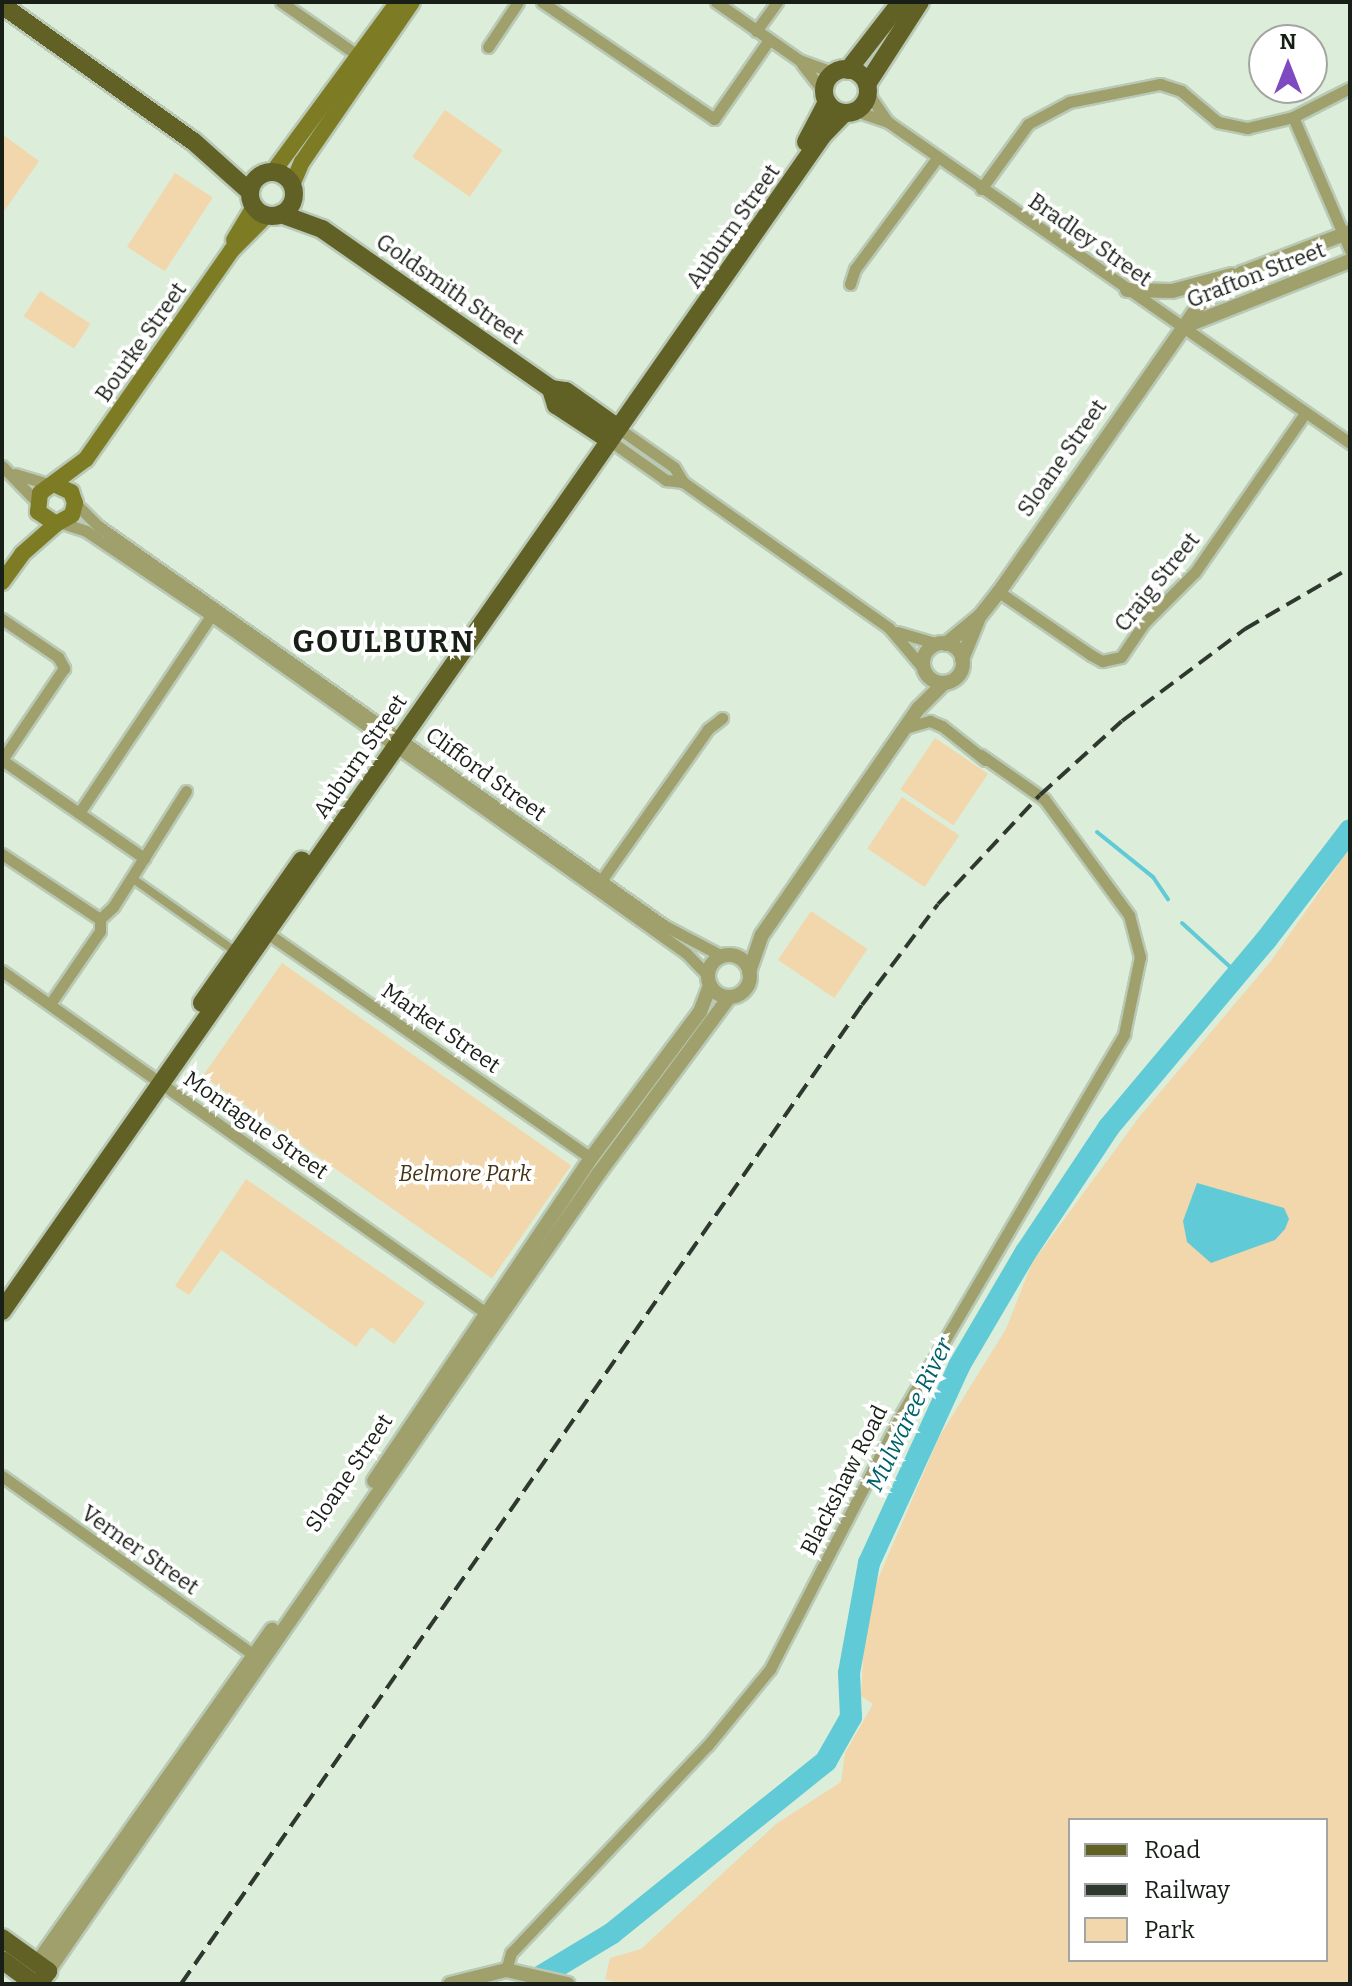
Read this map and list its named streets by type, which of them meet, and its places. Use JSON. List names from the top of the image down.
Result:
{
  "streets": {
    "main road": ["Auburn Street", "Goldsmith Street", "Bourke Street"],
    "street": [
      "Bradley Street",
      "Grafton Street",
      "Sloane Street",
      "Craig Street",
      "Clifford Street",
      "Market Street",
      "Montague Street",
      "Blackshaw Road",
      "Verner Street"
    ]
  },
  "crossings": [
    ["Auburn Street", "Bradley Street"],
    ["Auburn Street", "Goldsmith Street"],
    ["Auburn Street", "Clifford Street"],
    ["Auburn Street", "Market Street"],
    ["Auburn Street", "Montague Street"],
    ["Bradley Street", "Grafton Street"],
    ["Bradley Street", "Sloane Street"],
    ["Bradley Street", "Craig Street"],
    ["Grafton Street", "Sloane Street"],
    ["Goldsmith Street", "Bourke Street"],
    ["Goldsmith Street", "Sloane Street"],
    ["Bourke Street", "Clifford Street"],
    ["Sloane Street", "Craig Street"],
    ["Sloane Street", "Clifford Street"],
    ["Sloane Street", "Market Street"],
    ["Sloane Street", "Montague Street"],
    ["Sloane Street", "Verner Street"]
  ],
  "districts": ["GOULBURN"],
  "water": ["Mulwaree River"],
  "parks": ["Belmore Park"],
  "legend": ["Road", "Railway", "Park"],
  "north": "top"
}
